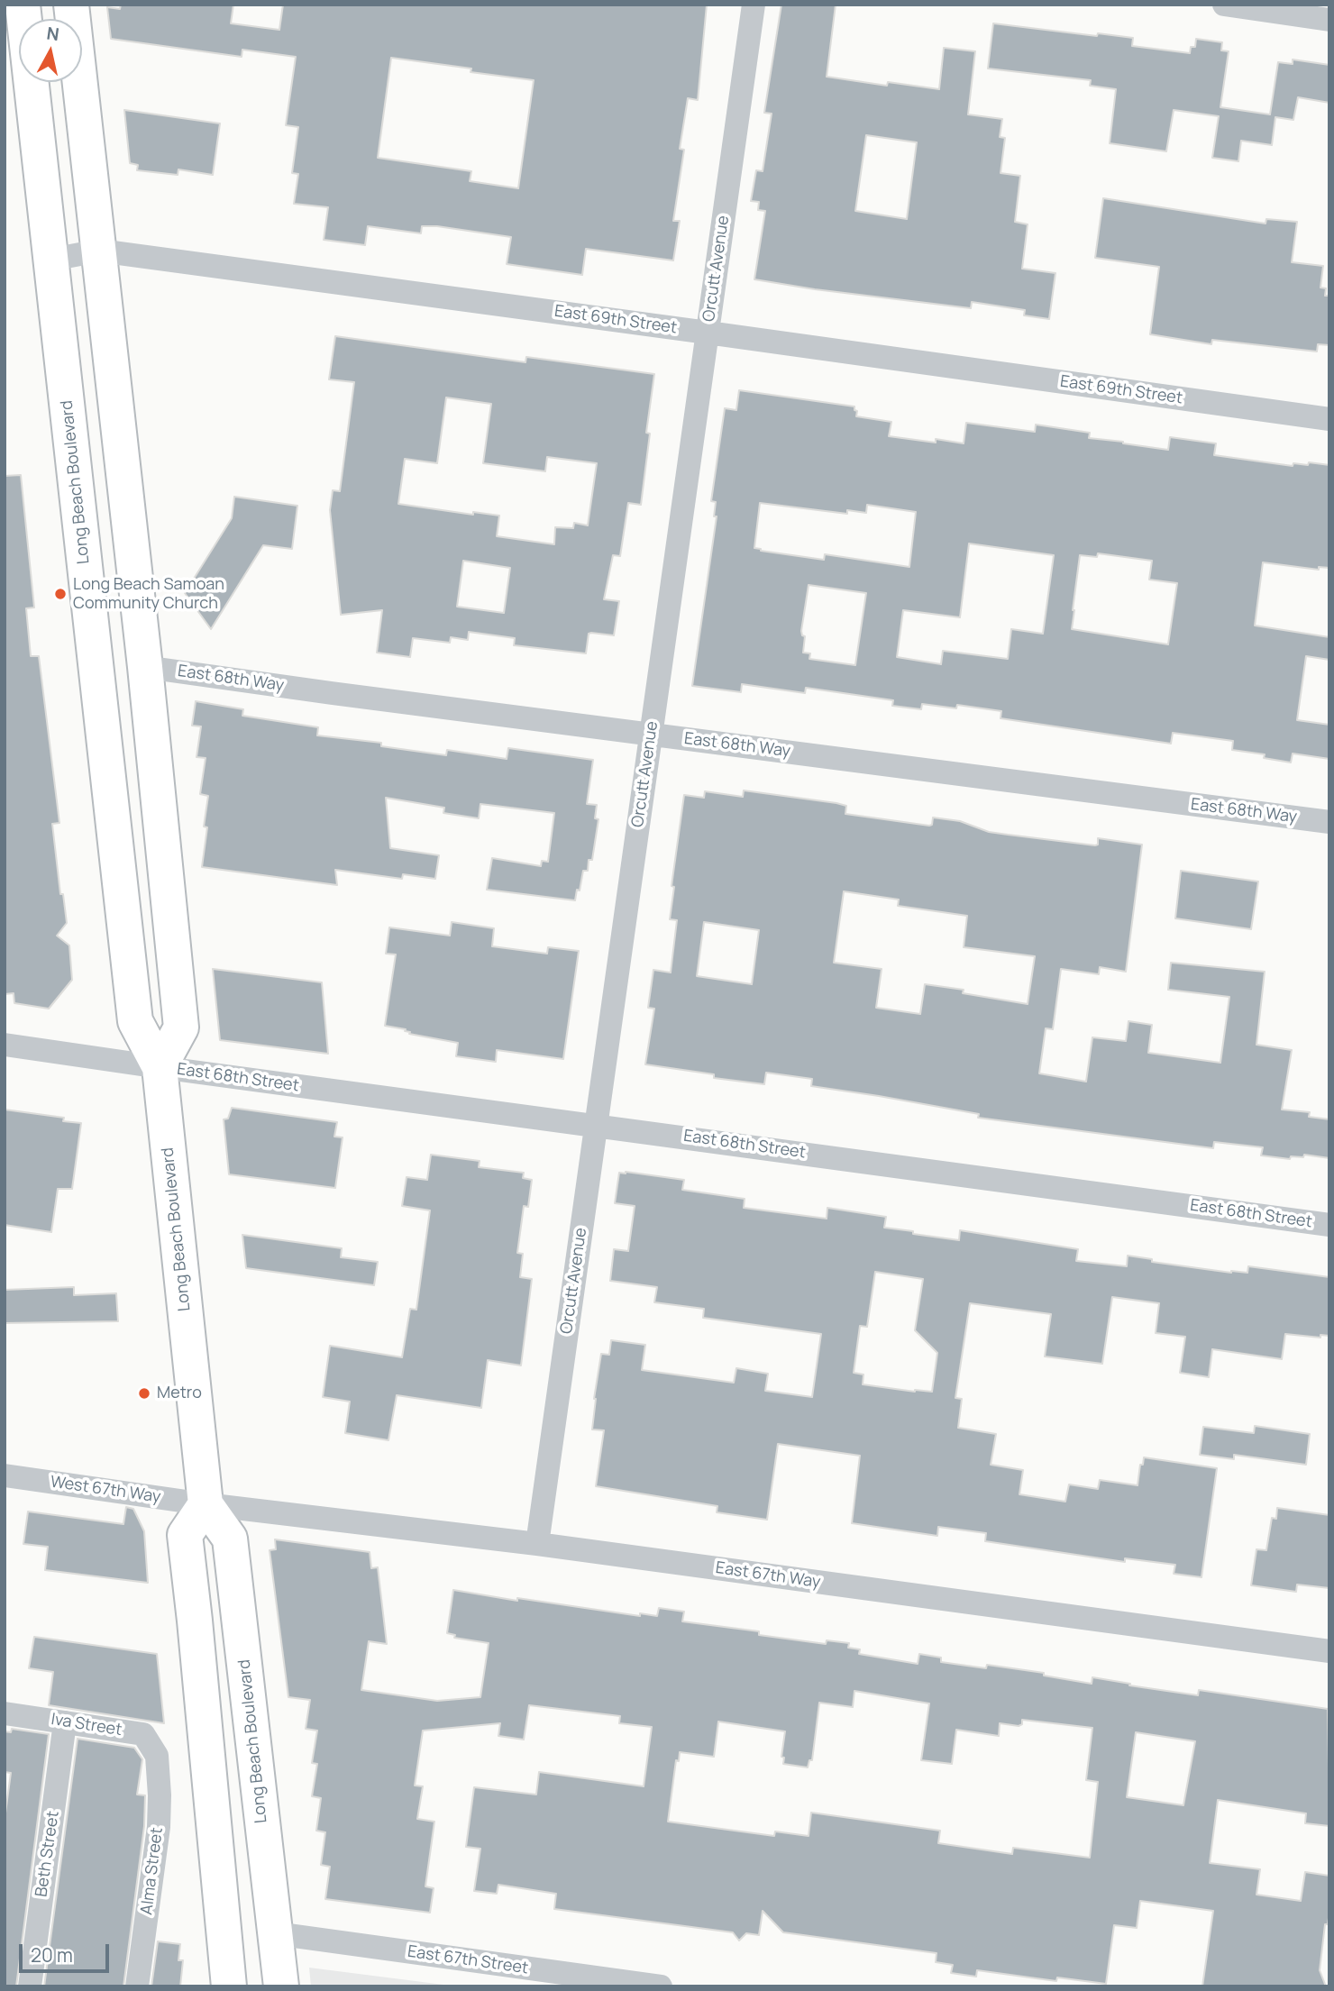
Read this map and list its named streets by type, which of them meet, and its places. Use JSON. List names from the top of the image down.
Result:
{
  "streets": {
    "main road": ["Long Beach Boulevard"],
    "street": [
      "Orcutt Avenue",
      "East 69th Street",
      "East 68th Way",
      "East 68th Street",
      "West 67th Way",
      "East 67th Way",
      "Iva Street",
      "Beth Street",
      "Alma Street",
      "East 67th Street"
    ]
  },
  "crossings": [
    ["Orcutt Avenue", "East 69th Street"],
    ["Orcutt Avenue", "East 68th Way"],
    ["Orcutt Avenue", "East 68th Street"],
    ["Orcutt Avenue", "East 67th Way"],
    ["East 69th Street", "Long Beach Boulevard"],
    ["Long Beach Boulevard", "East 68th Street"],
    ["Long Beach Boulevard", "West 67th Way"],
    ["Long Beach Boulevard", "East 67th Way"],
    ["Long Beach Boulevard", "East 67th Street"],
    ["West 67th Way", "East 67th Way"],
    ["Iva Street", "Beth Street"],
    ["Iva Street", "Alma Street"]
  ],
  "places": ["Long Beach Samoan Community Church", "Metro"],
  "scale_bar": "20 m",
  "north": "top"
}
